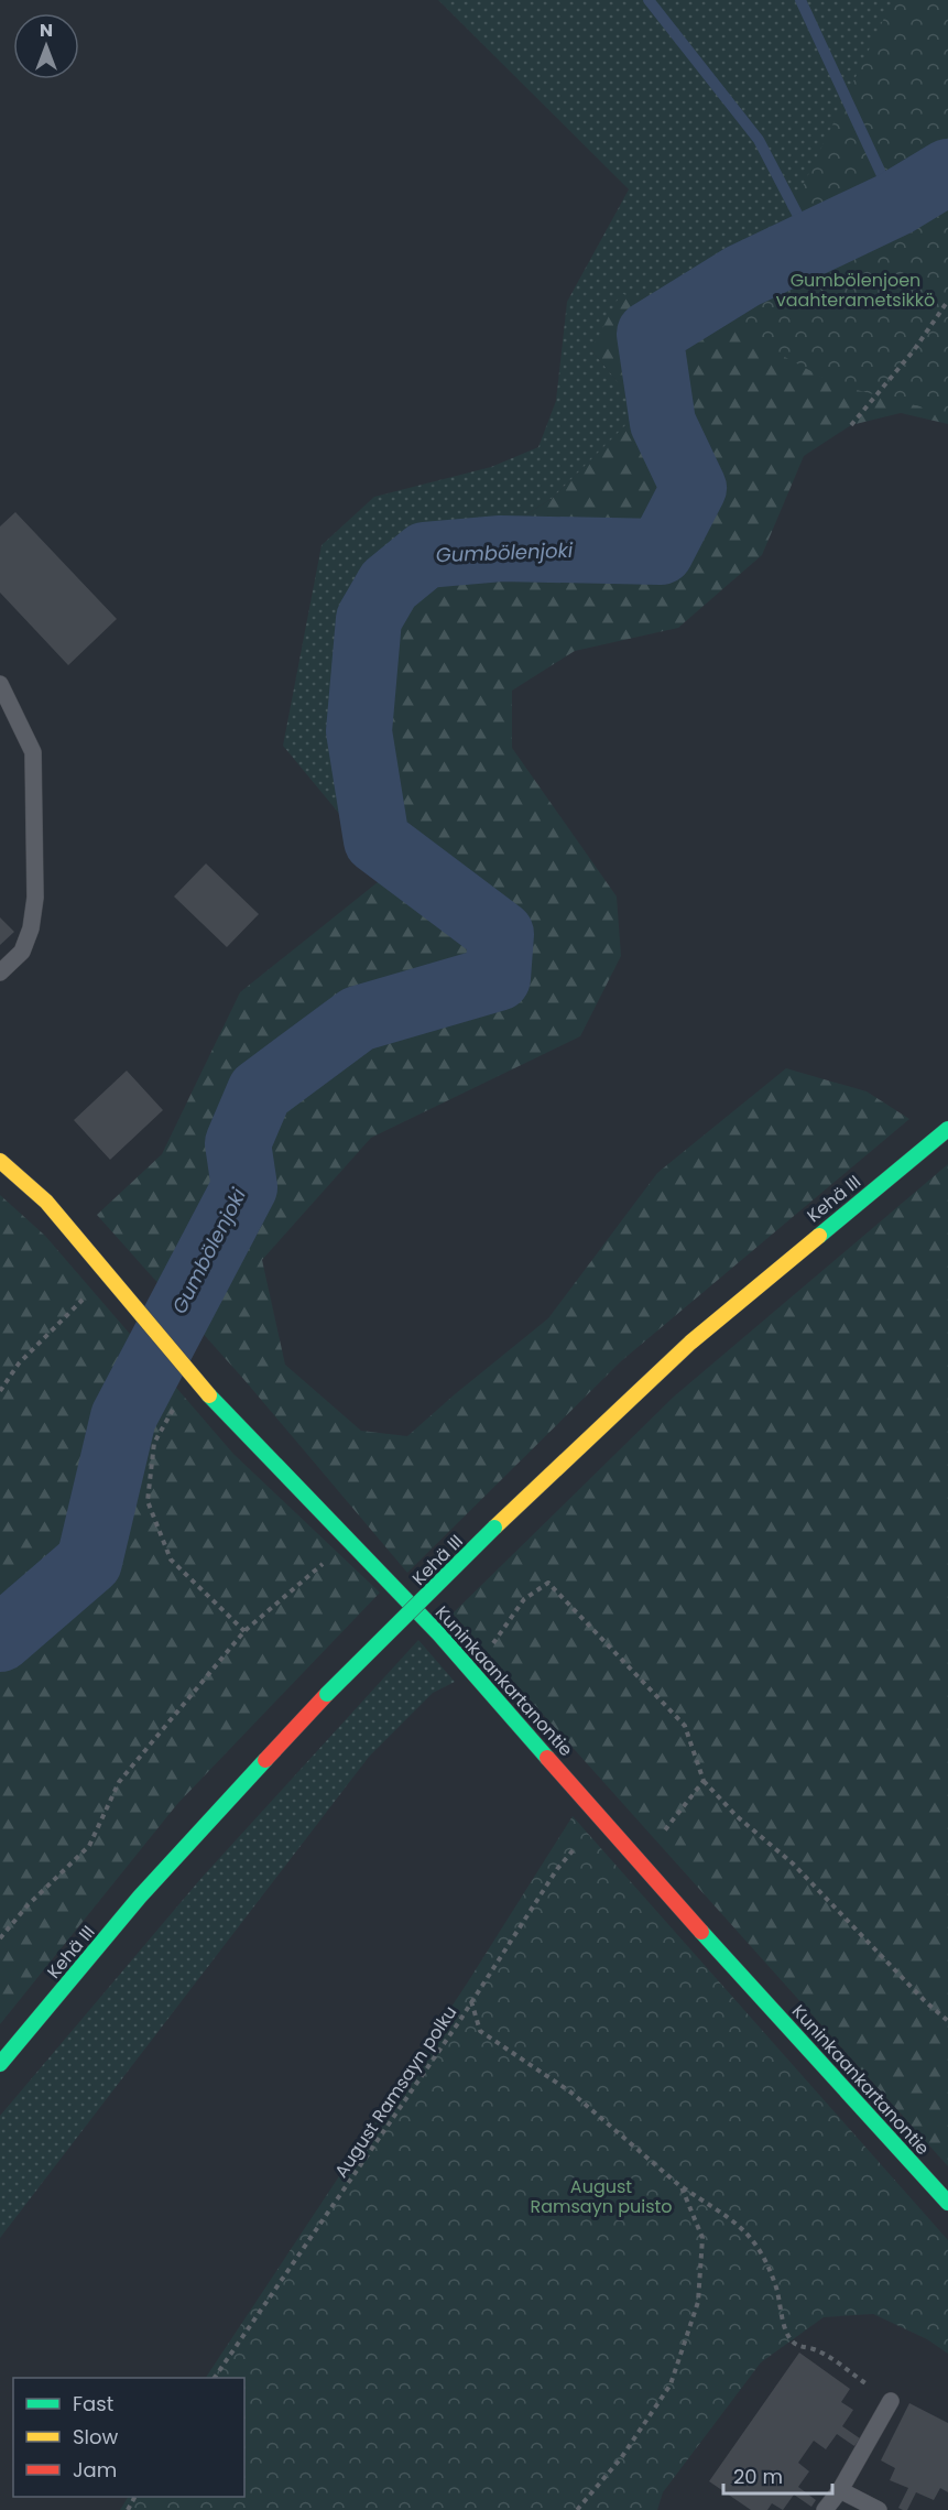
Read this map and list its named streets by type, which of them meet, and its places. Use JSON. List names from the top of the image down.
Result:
{
  "streets": {
    "main road": ["Kehä III", "Kuninkaankartanontie"],
    "path": ["August Ramsayn polku"]
  },
  "crossings": [
    ["Kuninkaankartanontie", "August Ramsayn polku"]
  ],
  "water": ["Gumbölenjoki"],
  "parks": ["Gumbölenjoen vaahterametsikkö", "August Ramsayn puisto"],
  "legend": ["Fast", "Slow", "Jam"],
  "scale_bar": "20 m",
  "north": "top"
}
